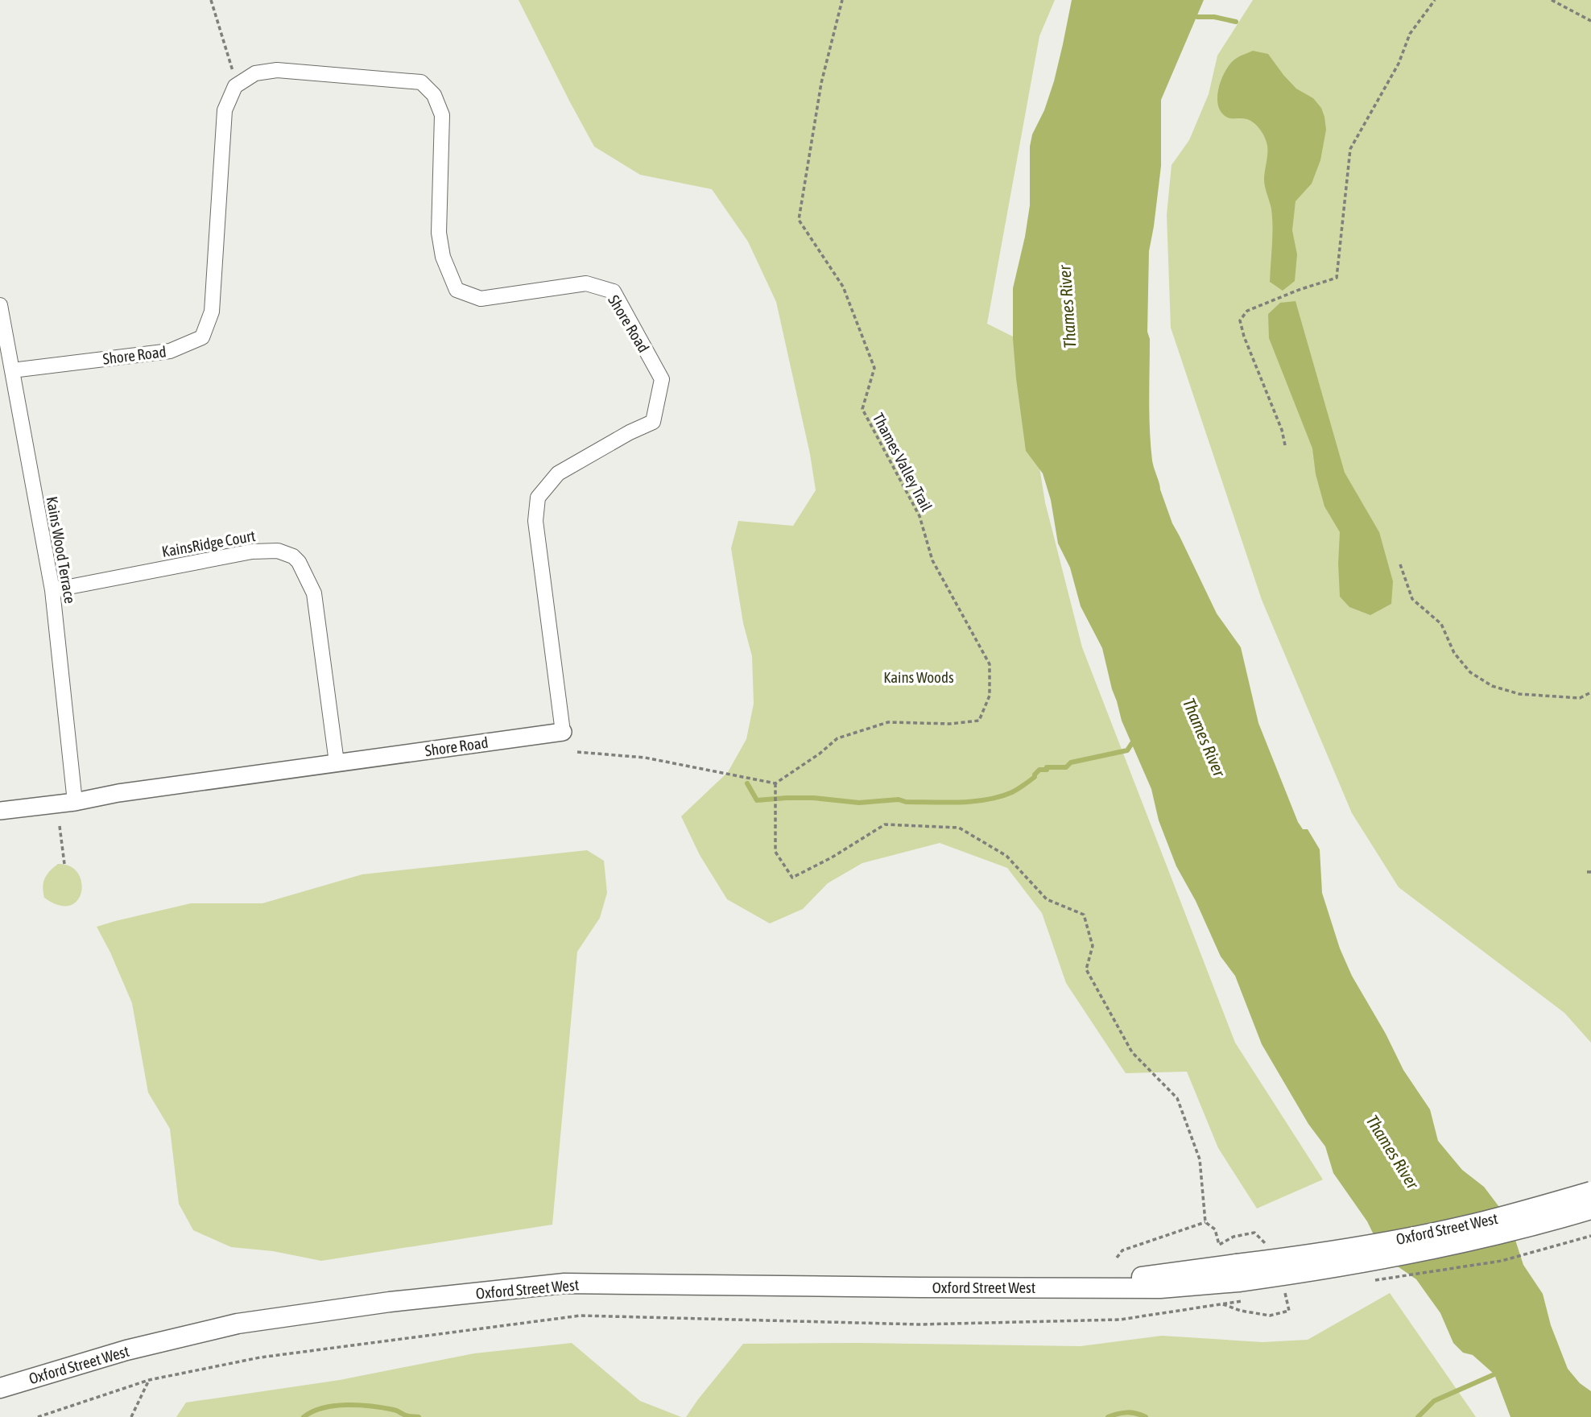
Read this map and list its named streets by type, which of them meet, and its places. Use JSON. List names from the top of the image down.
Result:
{
  "streets": {
    "main road": ["Oxford Street West"],
    "street": ["Shore Road", "KainsRidge Court", "Kains Wood Terrace"],
    "path": ["Thames Valley Trail"]
  },
  "crossings": [
    ["Shore Road", "KainsRidge Court"],
    ["Shore Road", "Kains Wood Terrace"],
    ["KainsRidge Court", "Kains Wood Terrace"]
  ],
  "water": ["Thames River"],
  "parks": ["Kains Woods"]
}
